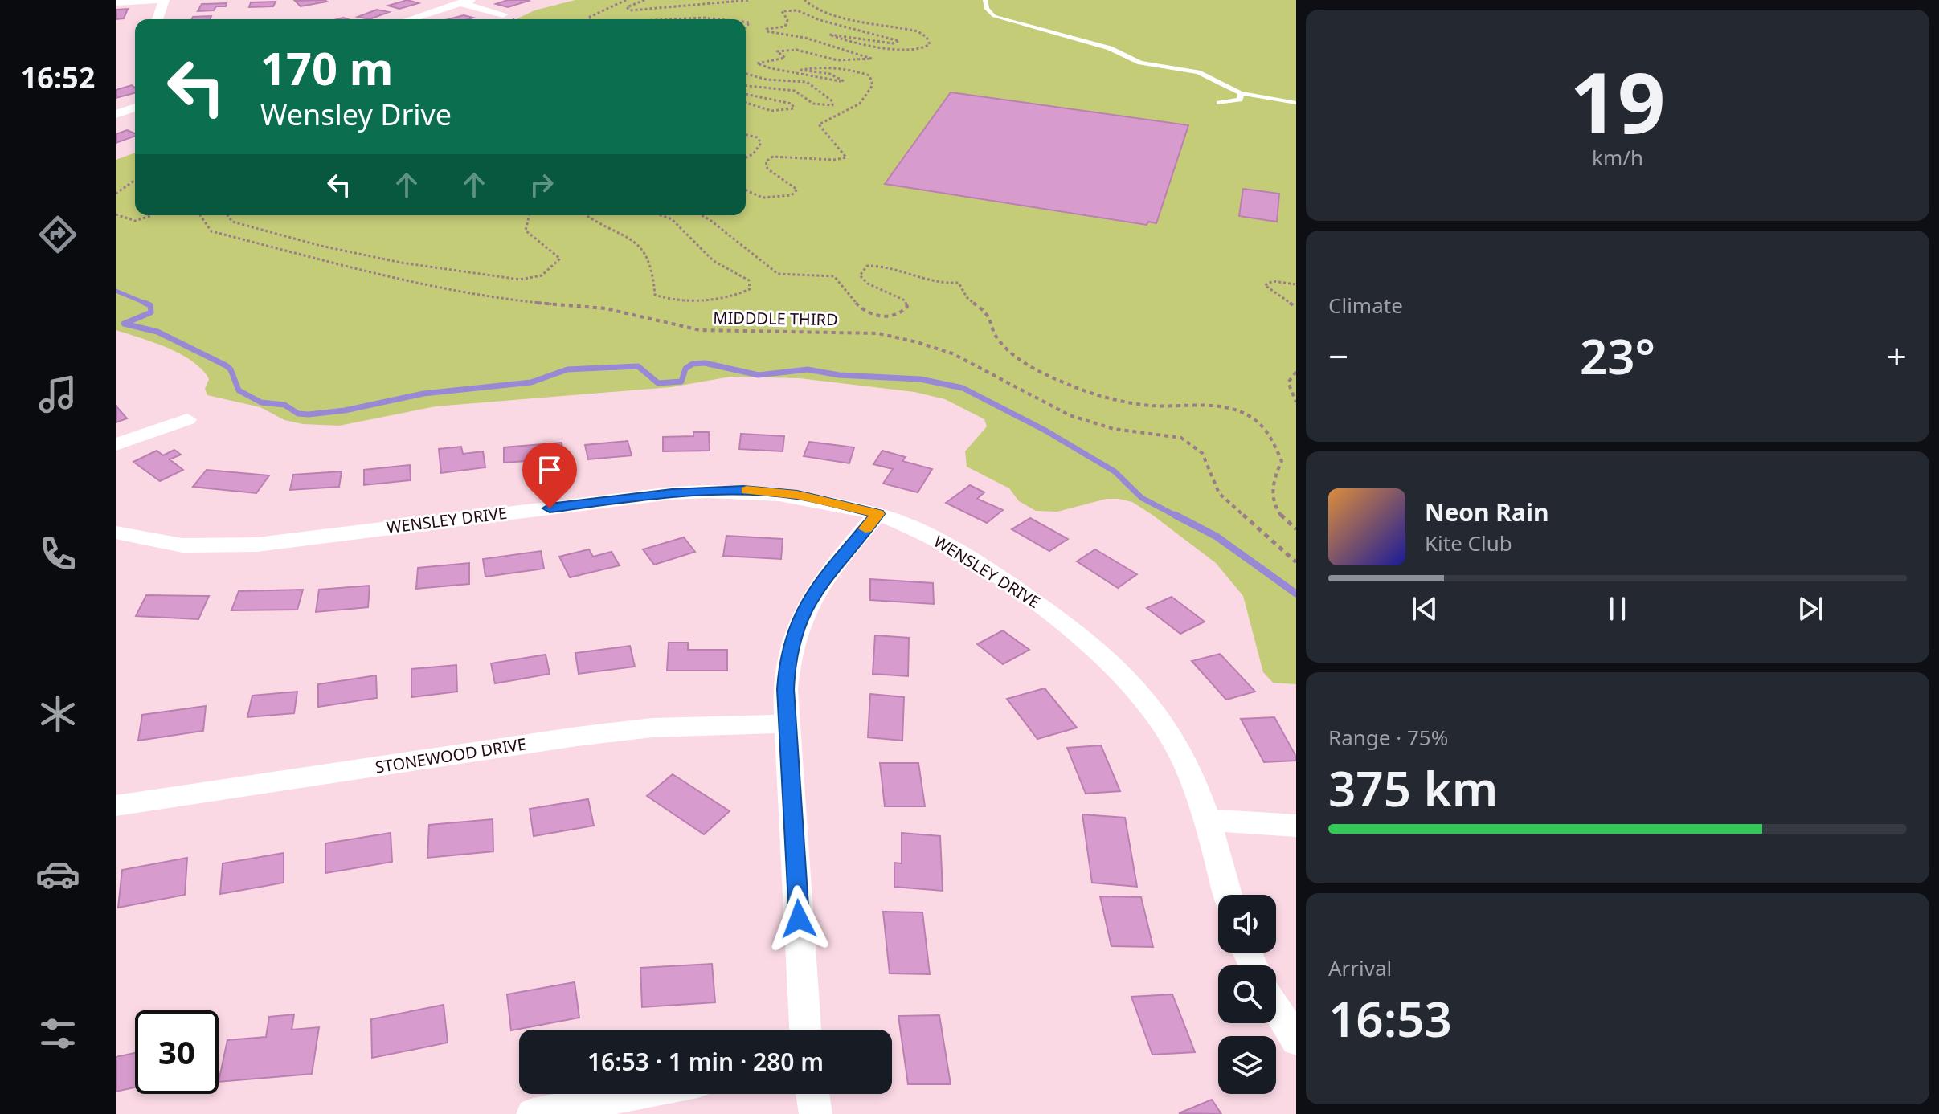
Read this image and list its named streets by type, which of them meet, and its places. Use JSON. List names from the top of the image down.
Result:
{
  "streets": {
    "street": ["WENSLEY DRIVE", "STONEWOOD DRIVE"],
    "path": ["MIDDDLE THIRD"]
  },
  "page": {
    "tabs": "16:52",
    "tile": [
      ["19", "km/h"],
      "Climate",
      ["Range · 75%", "375 km"],
      ["Arrival", "16:53"]
    ],
    "turn": ["170 m", "Wensley Drive"],
    "heat": ["−", "23°", "+"],
    "song": ["Neon Rain", "Kite Club"],
    "limit": "30",
    "trip": "16:53 · 1 min · 280 m"
  }
}
